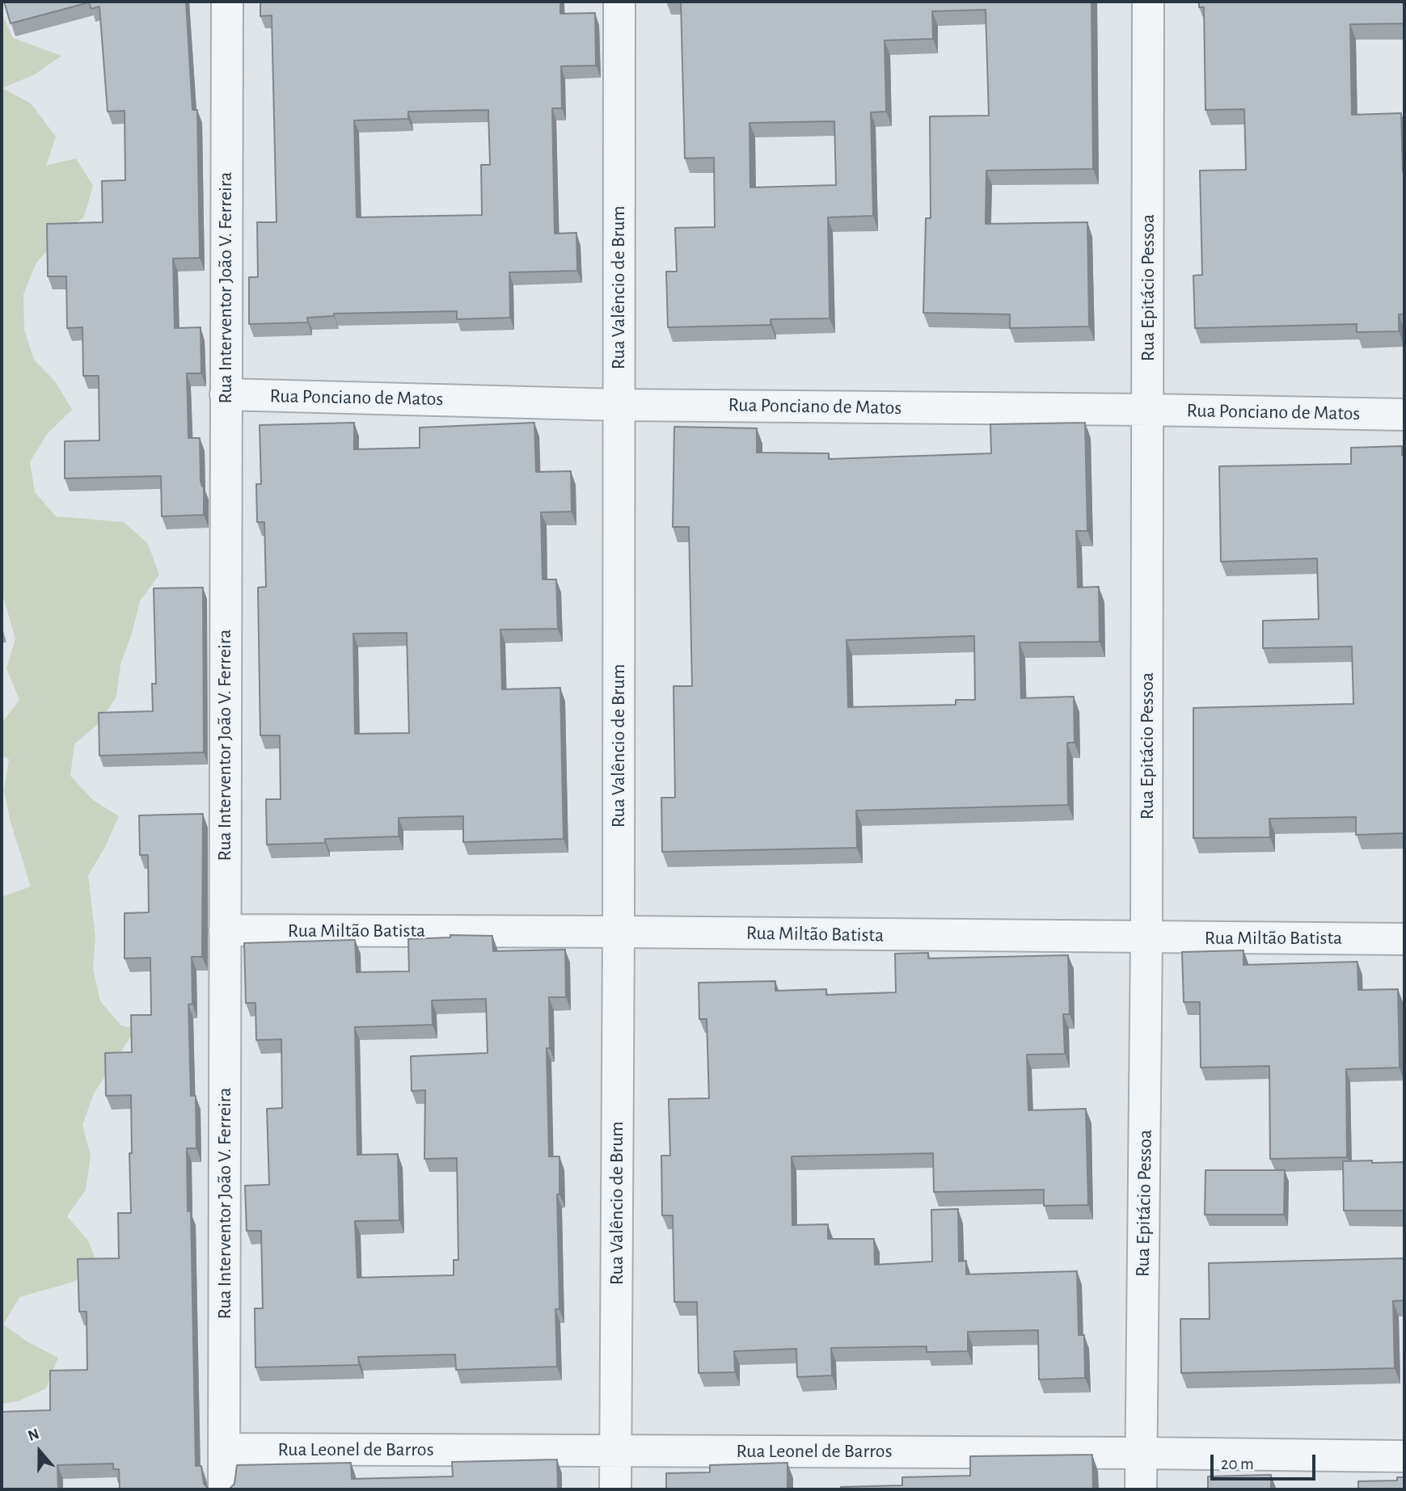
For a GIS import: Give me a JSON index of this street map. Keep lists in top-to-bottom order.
{
  "streets": {
    "street": [
      "Rua Interventor João V. Ferreira",
      "Rua Valêncio de Brum",
      "Rua Epitácio Pessoa",
      "Rua Ponciano de Matos",
      "Rua Miltão Batista",
      "Rua Leonel de Barros"
    ]
  },
  "crossings": [
    ["Rua Interventor João V. Ferreira", "Rua Ponciano de Matos"],
    ["Rua Interventor João V. Ferreira", "Rua Miltão Batista"],
    ["Rua Interventor João V. Ferreira", "Rua Leonel de Barros"],
    ["Rua Valêncio de Brum", "Rua Ponciano de Matos"],
    ["Rua Valêncio de Brum", "Rua Miltão Batista"],
    ["Rua Valêncio de Brum", "Rua Leonel de Barros"],
    ["Rua Epitácio Pessoa", "Rua Ponciano de Matos"],
    ["Rua Epitácio Pessoa", "Rua Miltão Batista"],
    ["Rua Epitácio Pessoa", "Rua Leonel de Barros"]
  ],
  "scale_bar": "20 m",
  "north": "top"
}
